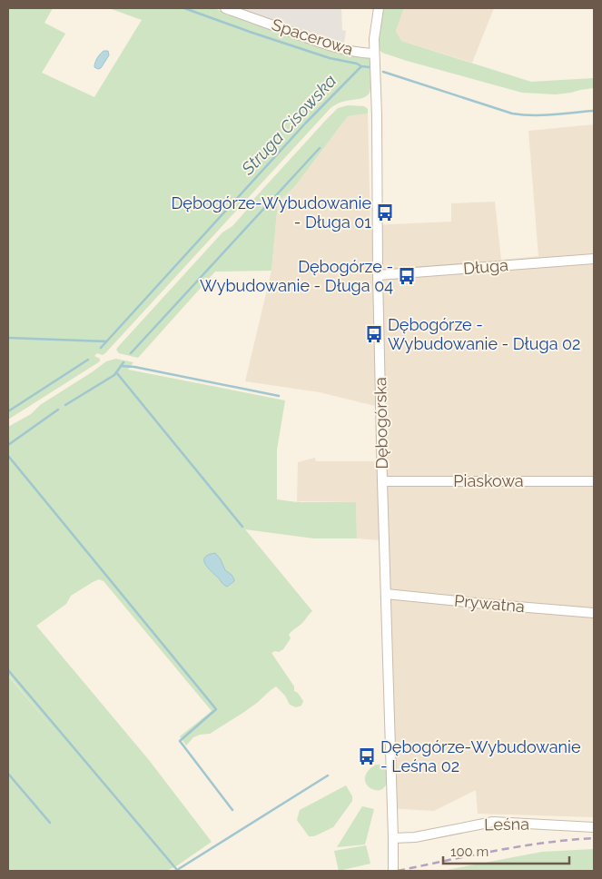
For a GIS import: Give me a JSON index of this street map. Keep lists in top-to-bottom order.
{
  "streets": {
    "street": [
      "Spacerowa",
      "Długa",
      "Dębogórska",
      "Piaskowa",
      "Prywatna",
      "Leśna"
    ]
  },
  "crossings": [
    ["Spacerowa", "Dębogórska"],
    ["Długa", "Dębogórska"],
    ["Dębogórska", "Piaskowa"],
    ["Dębogórska", "Prywatna"],
    ["Dębogórska", "Leśna"]
  ],
  "water": ["Struga Cisowska"],
  "places": {
    "bus stop": [
      "Dębogórze-Wybudowanie - Długa 01",
      "Dębogórze - Wybudowanie - Długa 04",
      "Dębogórze - Wybudowanie - Długa 02",
      "Dębogórze-Wybudowanie - Leśna 02"
    ]
  },
  "scale_bar": "100 m"
}
